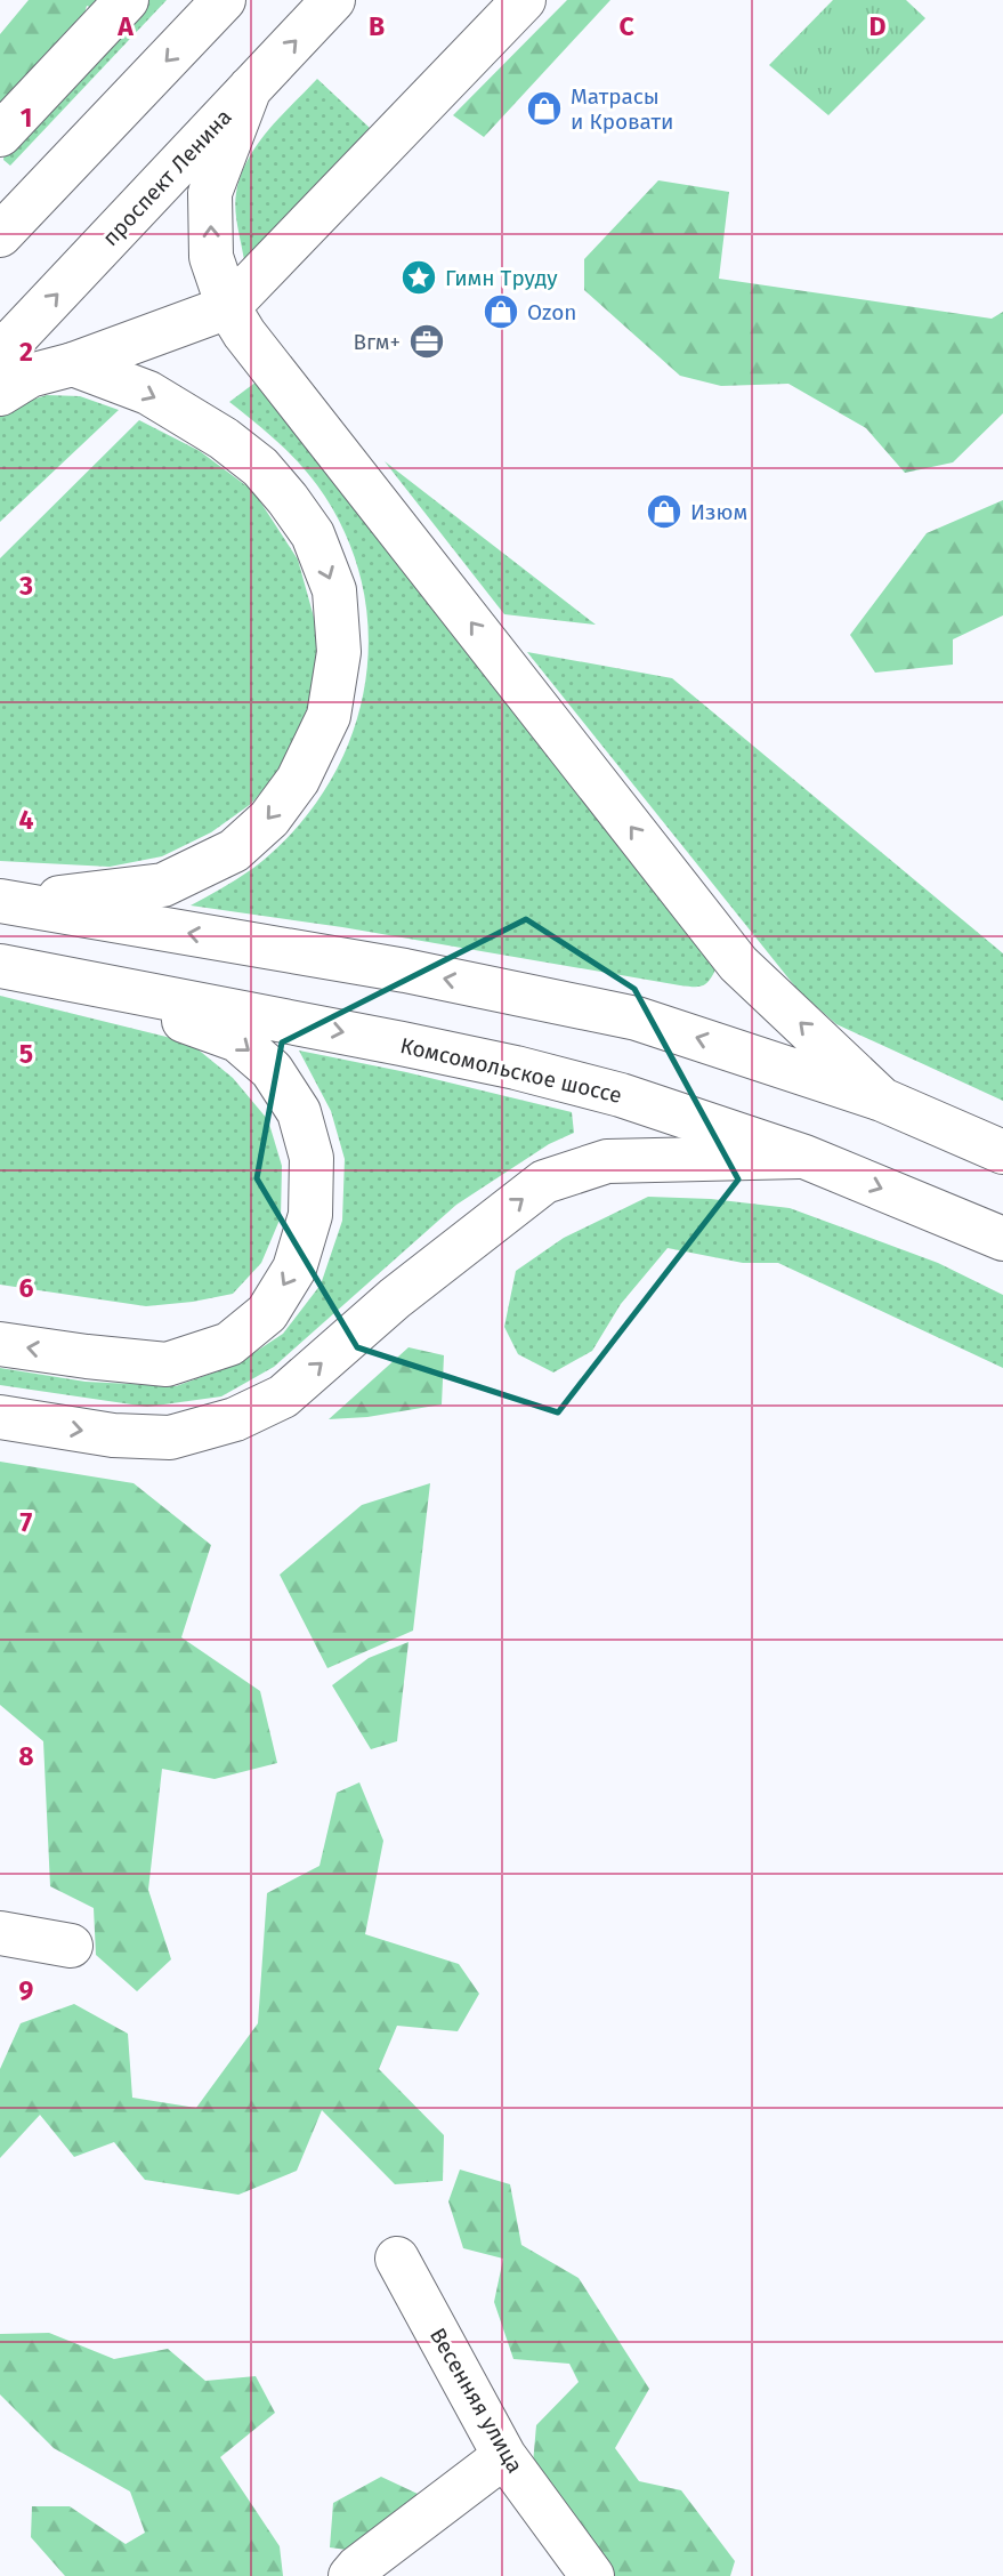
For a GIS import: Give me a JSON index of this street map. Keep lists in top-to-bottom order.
{
  "streets": {
    "main road": ["проспект Ленина", "Комсомольское шоссе", "Весенняя улица"]
  },
  "places": {
    "shop": ["Матрасы и Кровати", "Ozon", "Изюм"],
    "place": ["Гимн Труду"],
    "office": ["Вгм+"]
  },
  "grid": {
    "columns": [
      "A",
      "B",
      "C",
      "D"
    ],
    "rows": [
      "1",
      "2",
      "3",
      "4",
      "5",
      "6",
      "7",
      "8",
      "9"
    ]
  }
}
